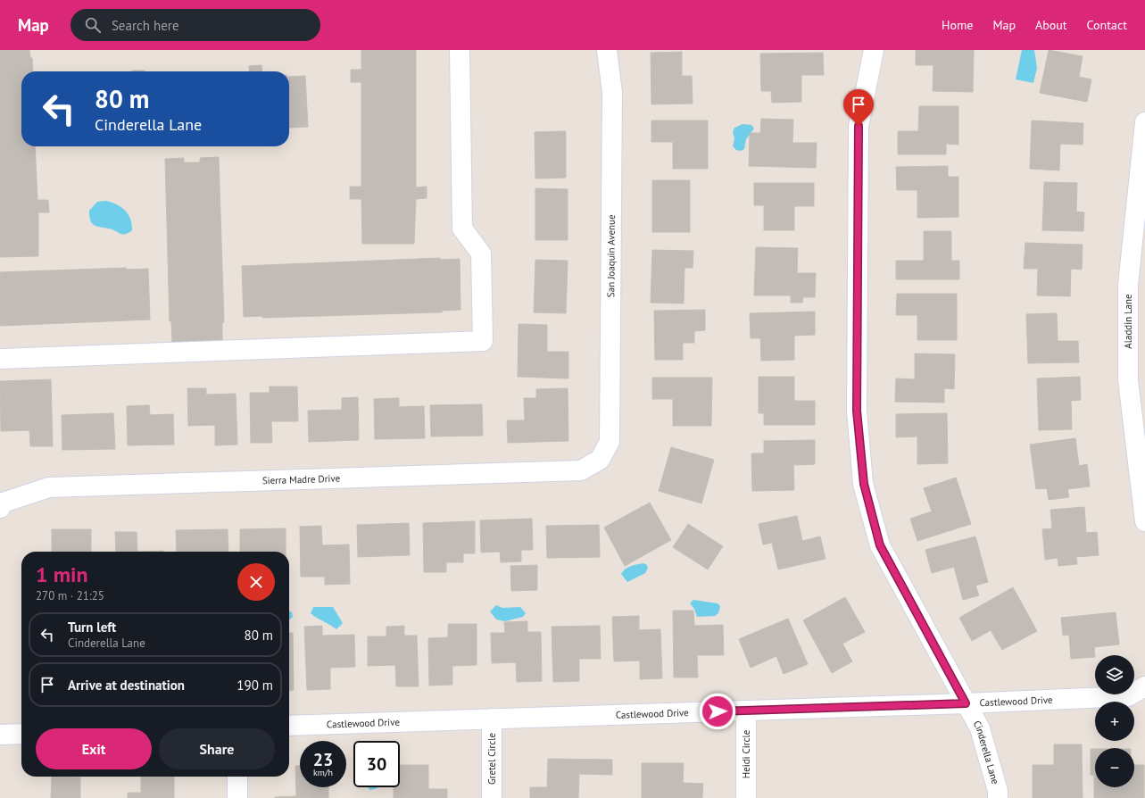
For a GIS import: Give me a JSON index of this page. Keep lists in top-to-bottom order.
{
  "streets": {
    "street": [
      "San Joaquin Avenue",
      "Aladdin Lane",
      "Sierra Madre Drive",
      "Castlewood Drive",
      "Cinderella Lane",
      "Heidi Circle",
      "Gretel Circle"
    ]
  },
  "crossings": [
    ["San Joaquin Avenue", "Sierra Madre Drive"],
    ["Castlewood Drive", "Cinderella Lane"],
    ["Castlewood Drive", "Heidi Circle"],
    ["Castlewood Drive", "Gretel Circle"]
  ],
  "page": {
    "header": "Map",
    "search": "Search here",
    "nav": [
      "Home",
      "Map",
      "About",
      "Contact"
    ],
    "turn": ["80 m", "Cinderella Lane"],
    "heading": ["1 min", "270 m · 21:25"],
    "list": [
      {
        "name": "Turn left",
        "note": "Cinderella Lane",
        "value": "80 m"
      },
      {
        "name": "Arrive at destination",
        "value": "190 m"
      }
    ],
    "map_buttons": ["+", "−"],
    "buttons": ["Exit", "Share"],
    "speed": "23 km/h",
    "limit": "30"
  }
}
